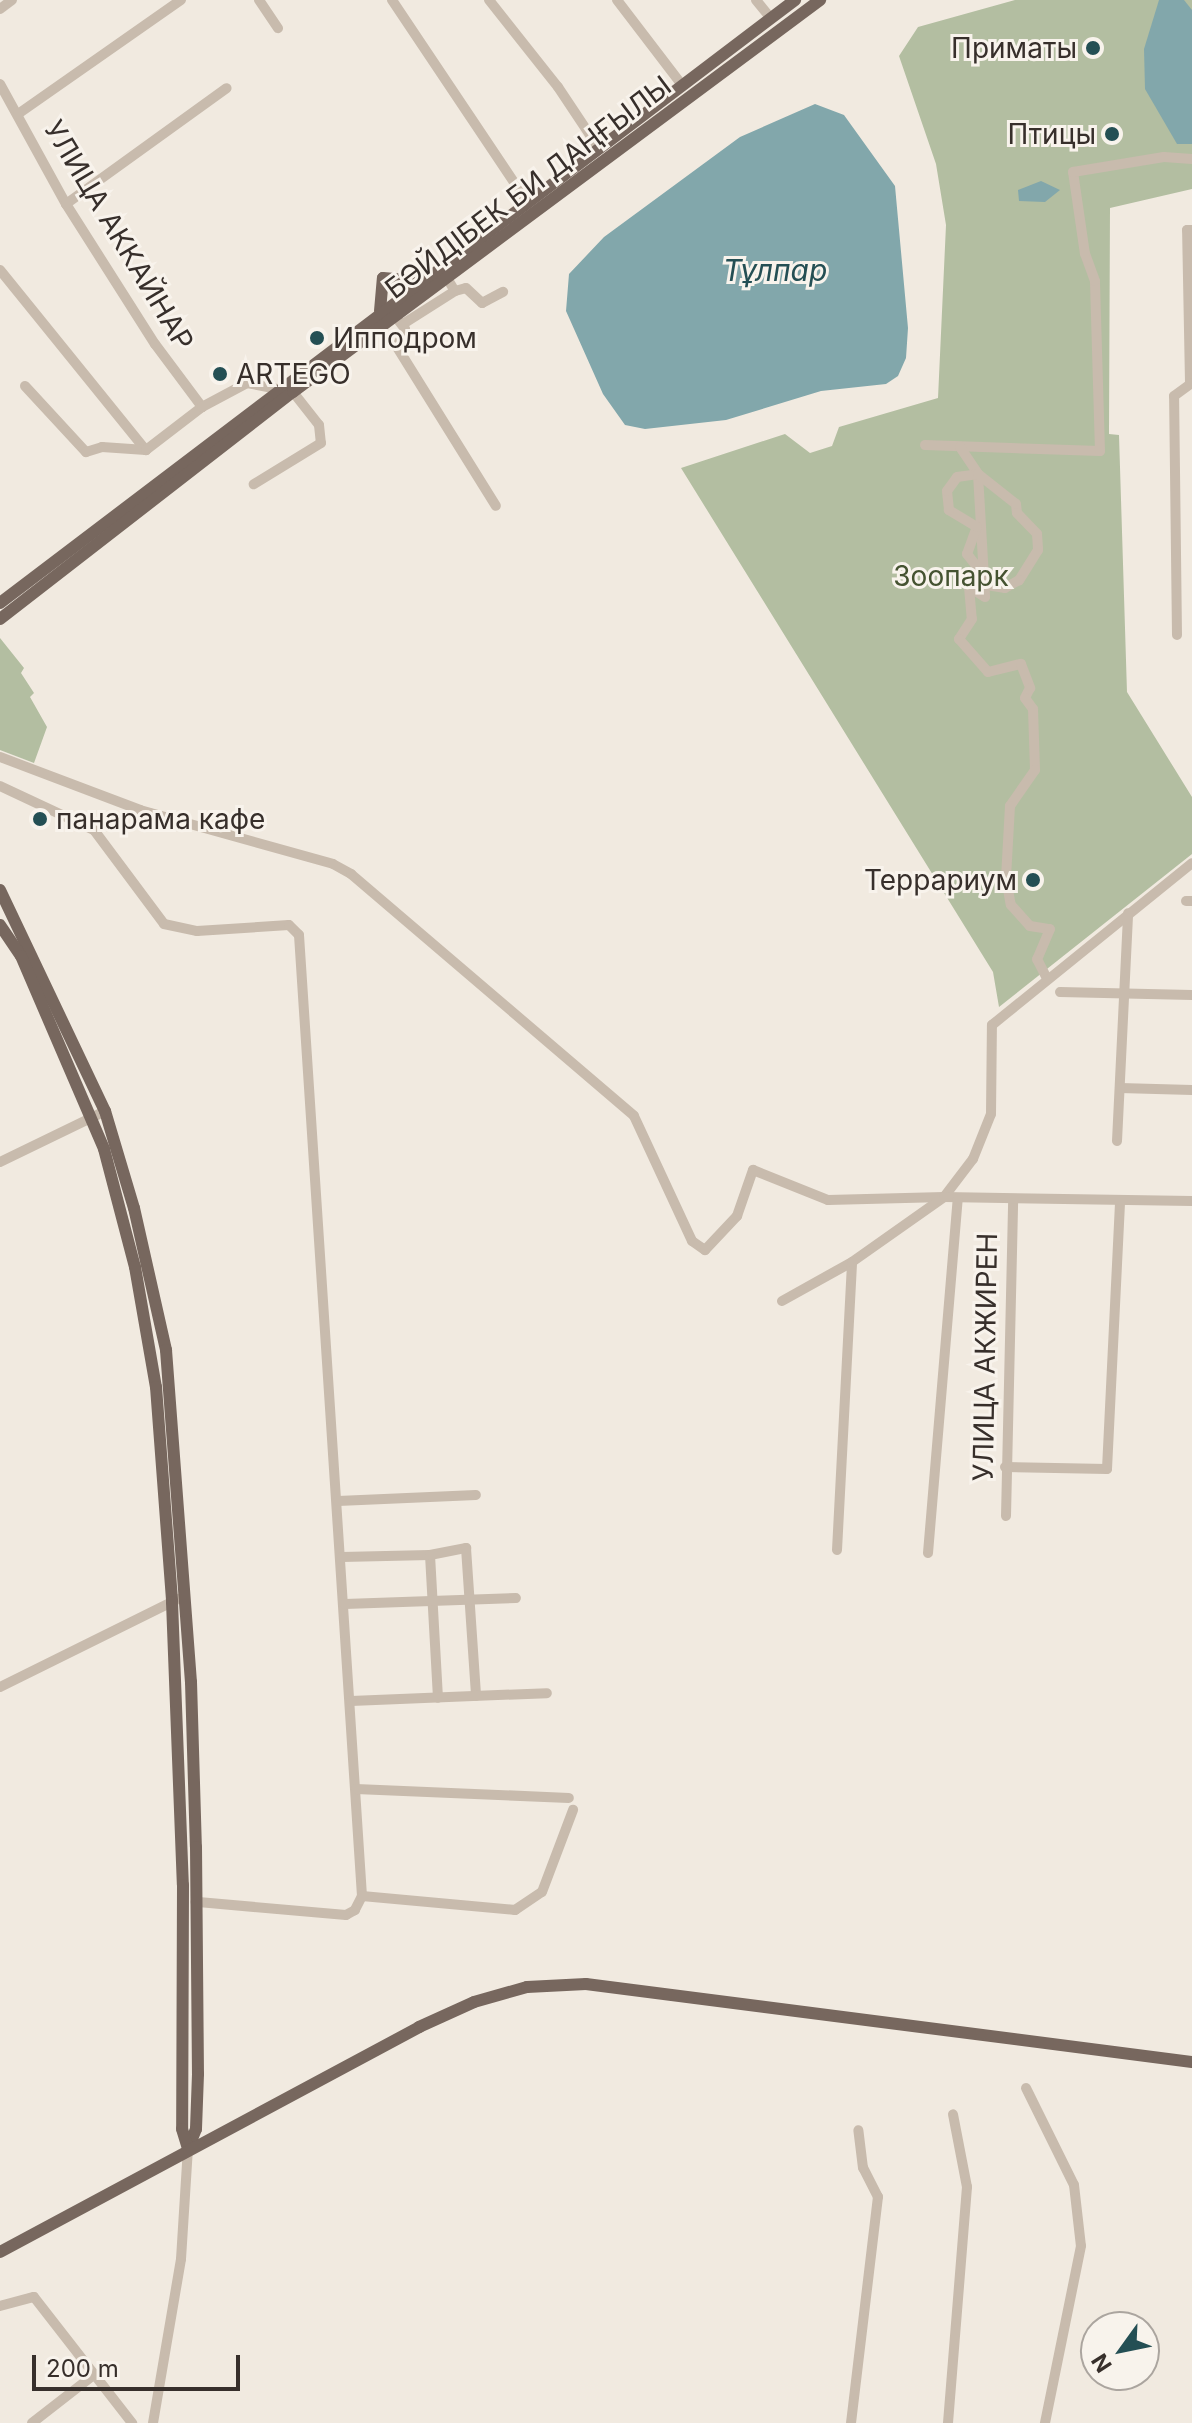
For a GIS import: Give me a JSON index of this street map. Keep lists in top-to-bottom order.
{
  "streets": {
    "main road": ["БӘЙДІБЕК БИ ДАҢҒЫЛЫ"],
    "street": ["УЛИЦА АККАЙНАР", "УЛИЦА АКЖИРЕН"]
  },
  "water": ["Тұлпар"],
  "parks": ["Зоопарк"],
  "places": [
    "Приматы",
    "Птицы",
    "Ипподром",
    "ARTEGO",
    "панарама кафе",
    "Террариум"
  ],
  "scale_bar": "200 m",
  "north": "bottom left"
}
